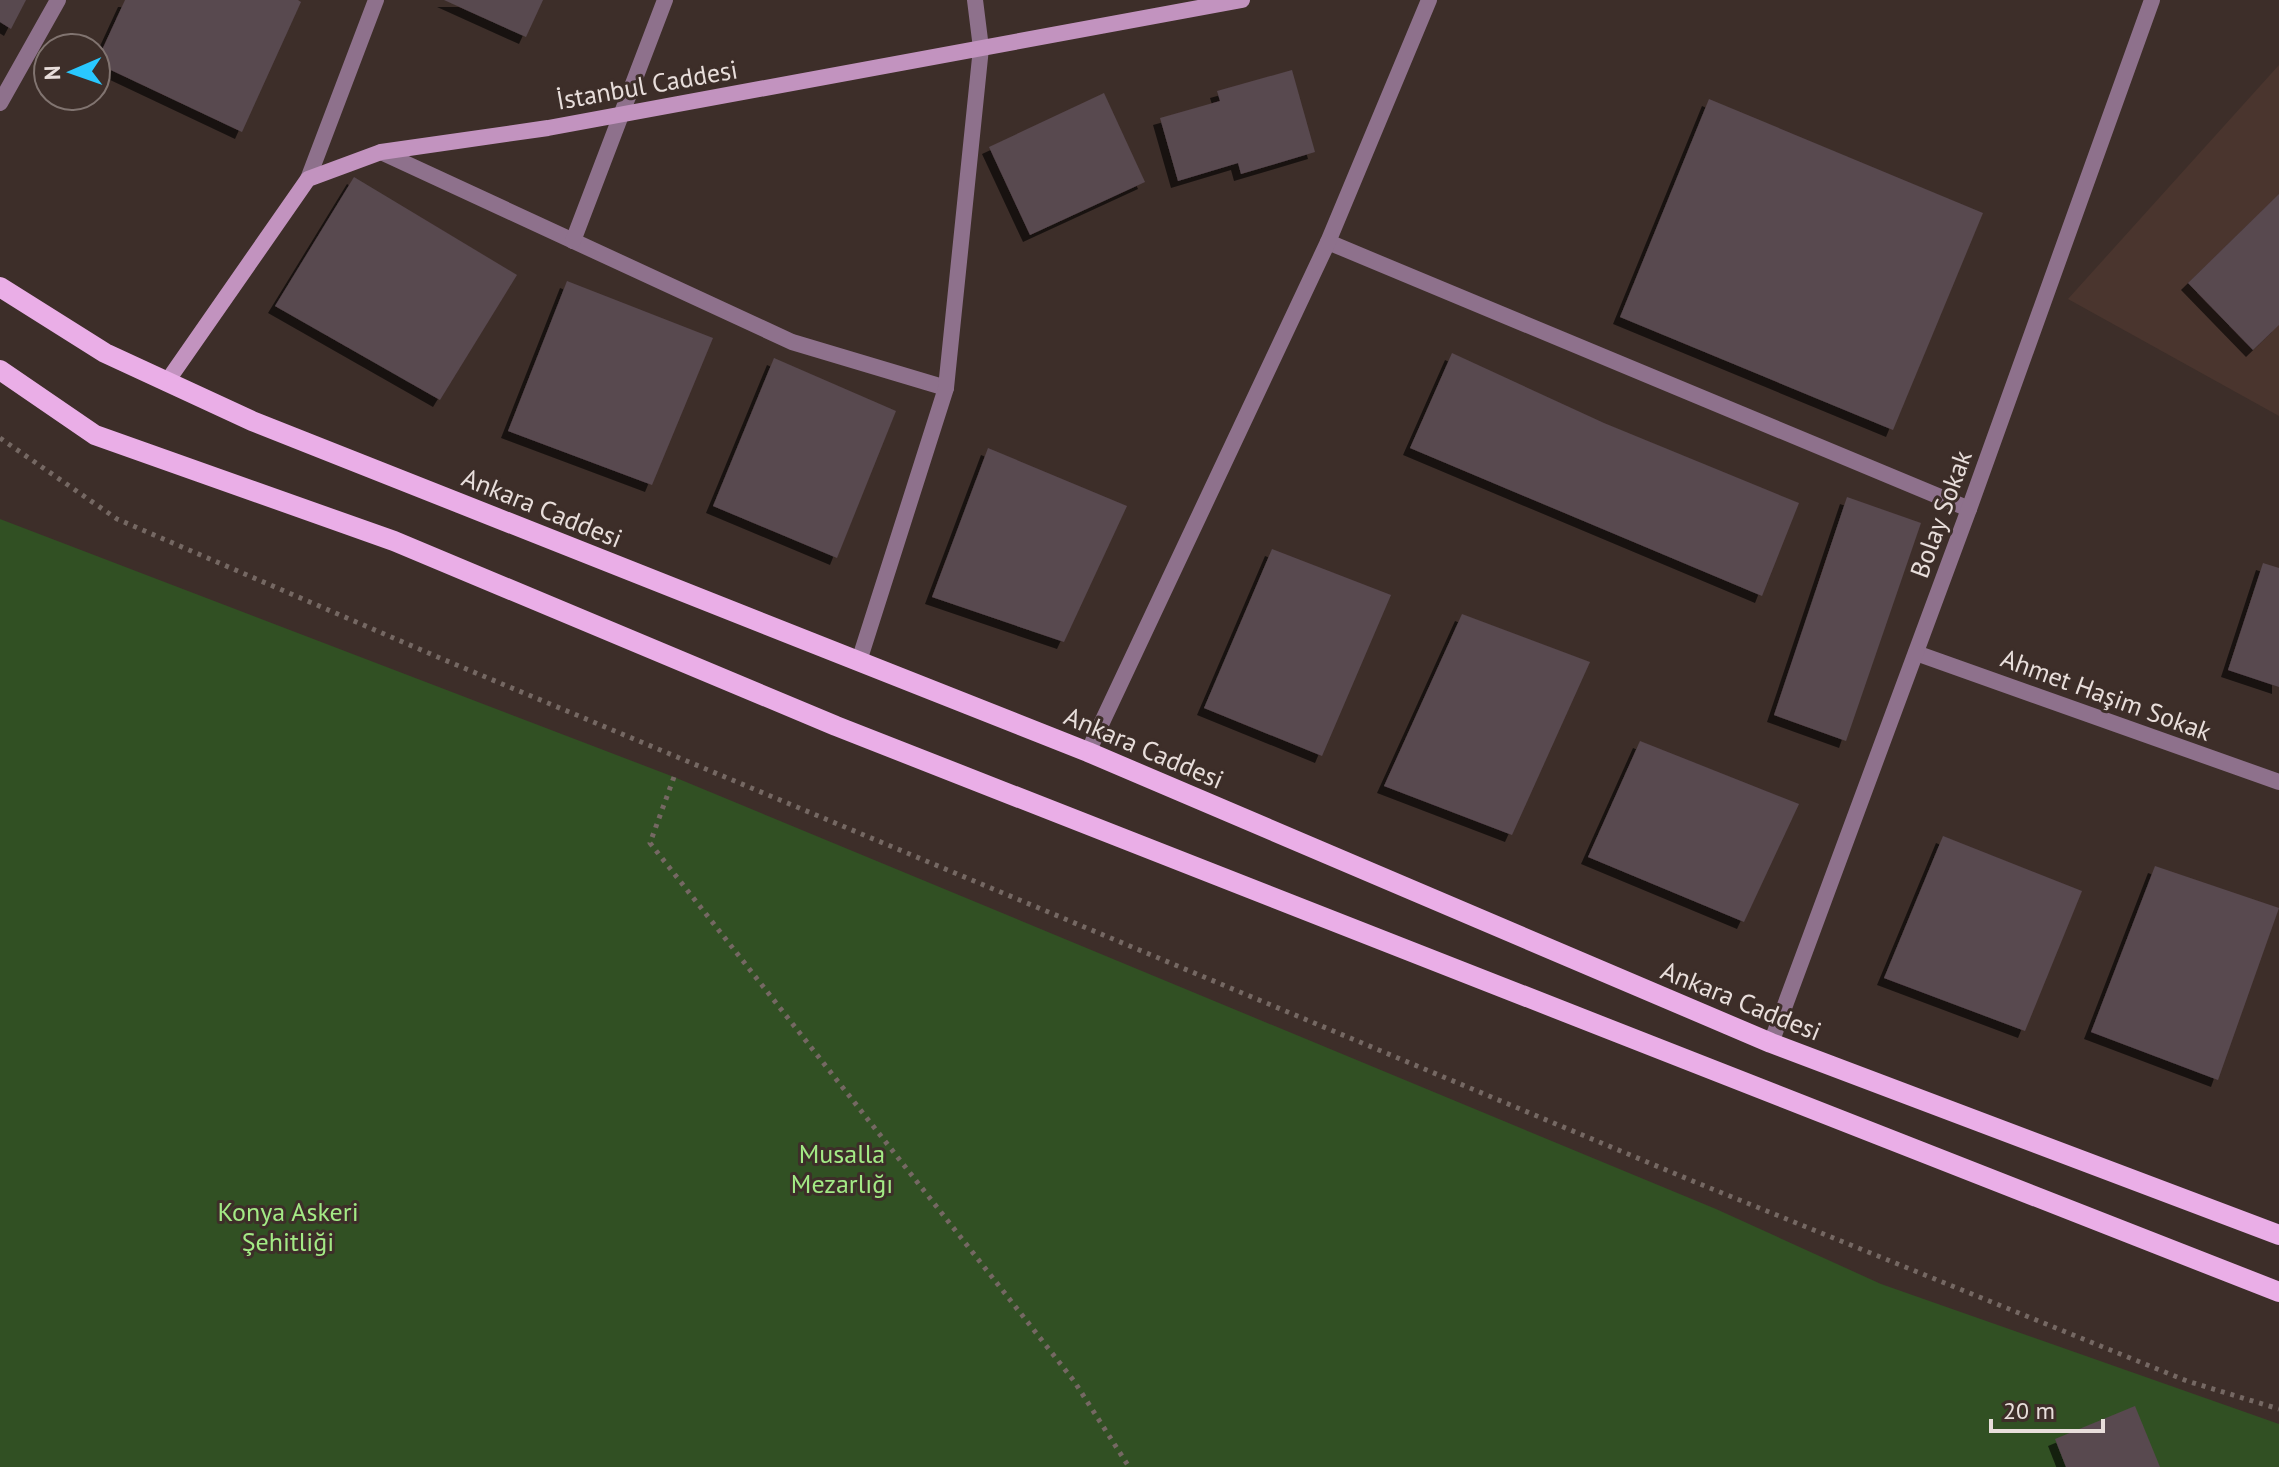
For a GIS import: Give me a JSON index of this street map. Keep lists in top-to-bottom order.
{
  "streets": {
    "main road": ["Ankara Caddesi"],
    "street": ["İstanbul Caddesi", "Bolay Sokak", "Ahmet Haşim Sokak"]
  },
  "crossings": [
    ["Ankara Caddesi", "Bolay Sokak"],
    ["Bolay Sokak", "Ahmet Haşim Sokak"]
  ],
  "parks": ["Musalla Mezarlığı", "Konya Askeri Şehitliği"],
  "scale_bar": "20 m",
  "north": "left"
}
